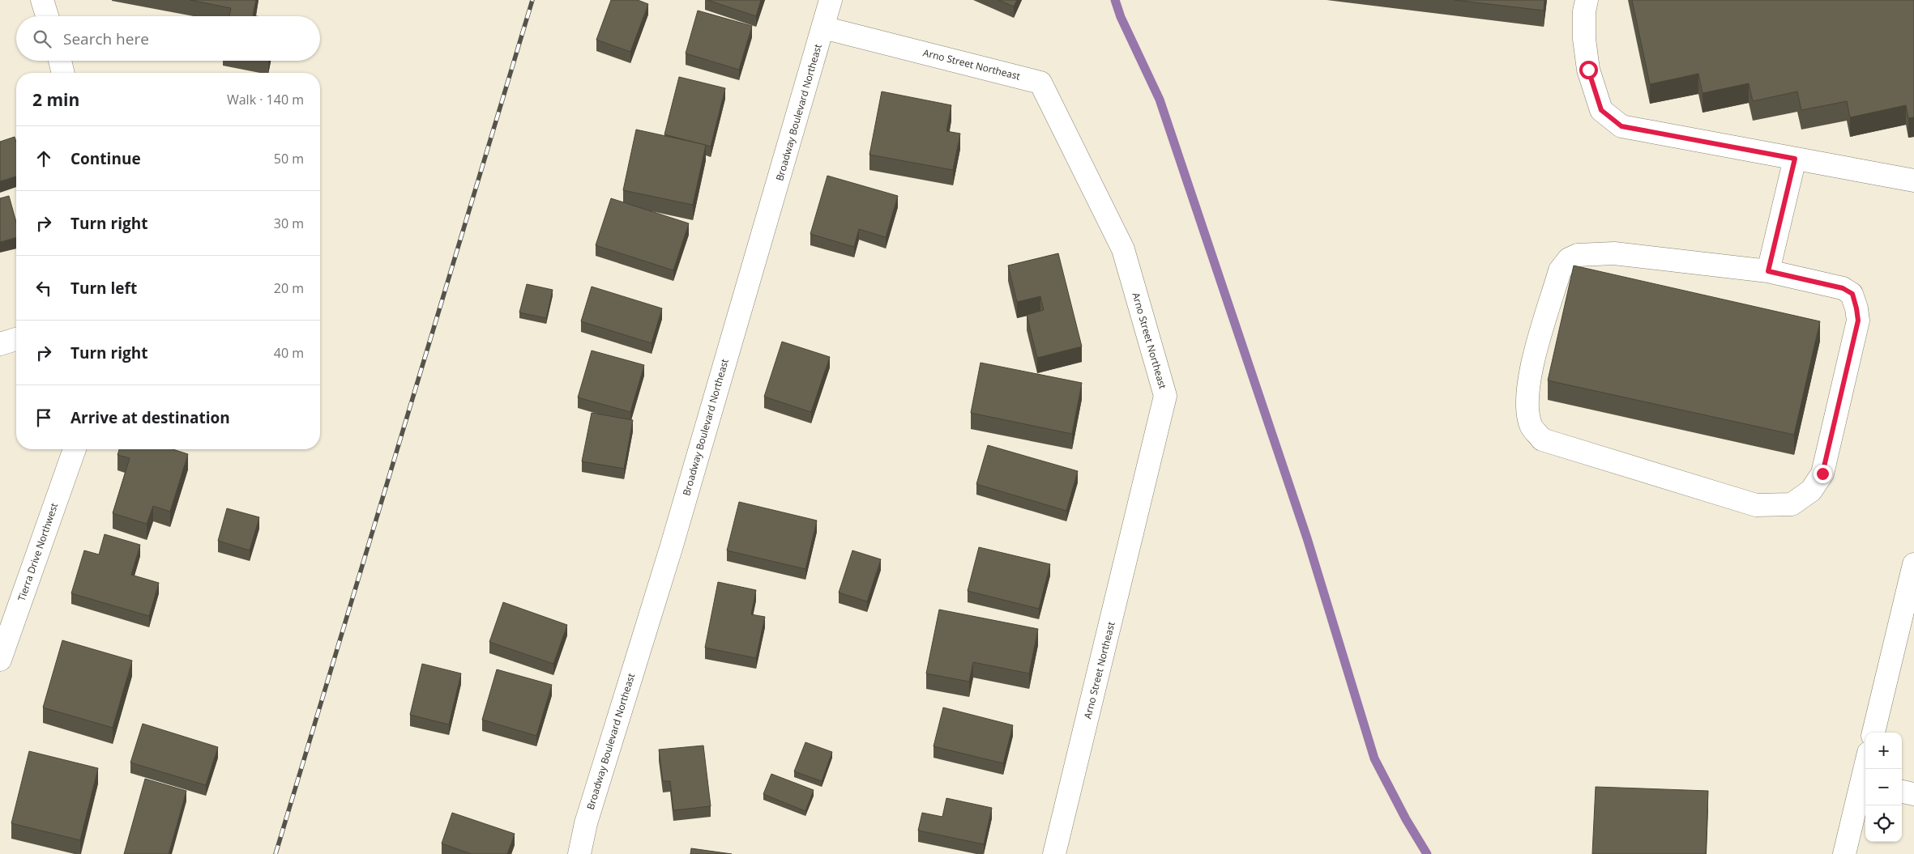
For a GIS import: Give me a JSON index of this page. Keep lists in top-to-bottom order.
{
  "streets": {
    "street": ["Arno Street Northeast", "Broadway Boulevard Northeast", "Tierra Drive Northwest"]
  },
  "crossings": [
    ["Arno Street Northeast", "Broadway Boulevard Northeast"]
  ],
  "page": {
    "search": "Search here",
    "heading": ["2 min", "Walk · 140 m"],
    "list": [
      ["Continue", "50 m"],
      ["Turn right", "30 m"],
      ["Turn left", "20 m"],
      ["Turn right", "40 m"],
      "Arrive at destination"
    ],
    "map_buttons": ["+", "−"]
  }
}
